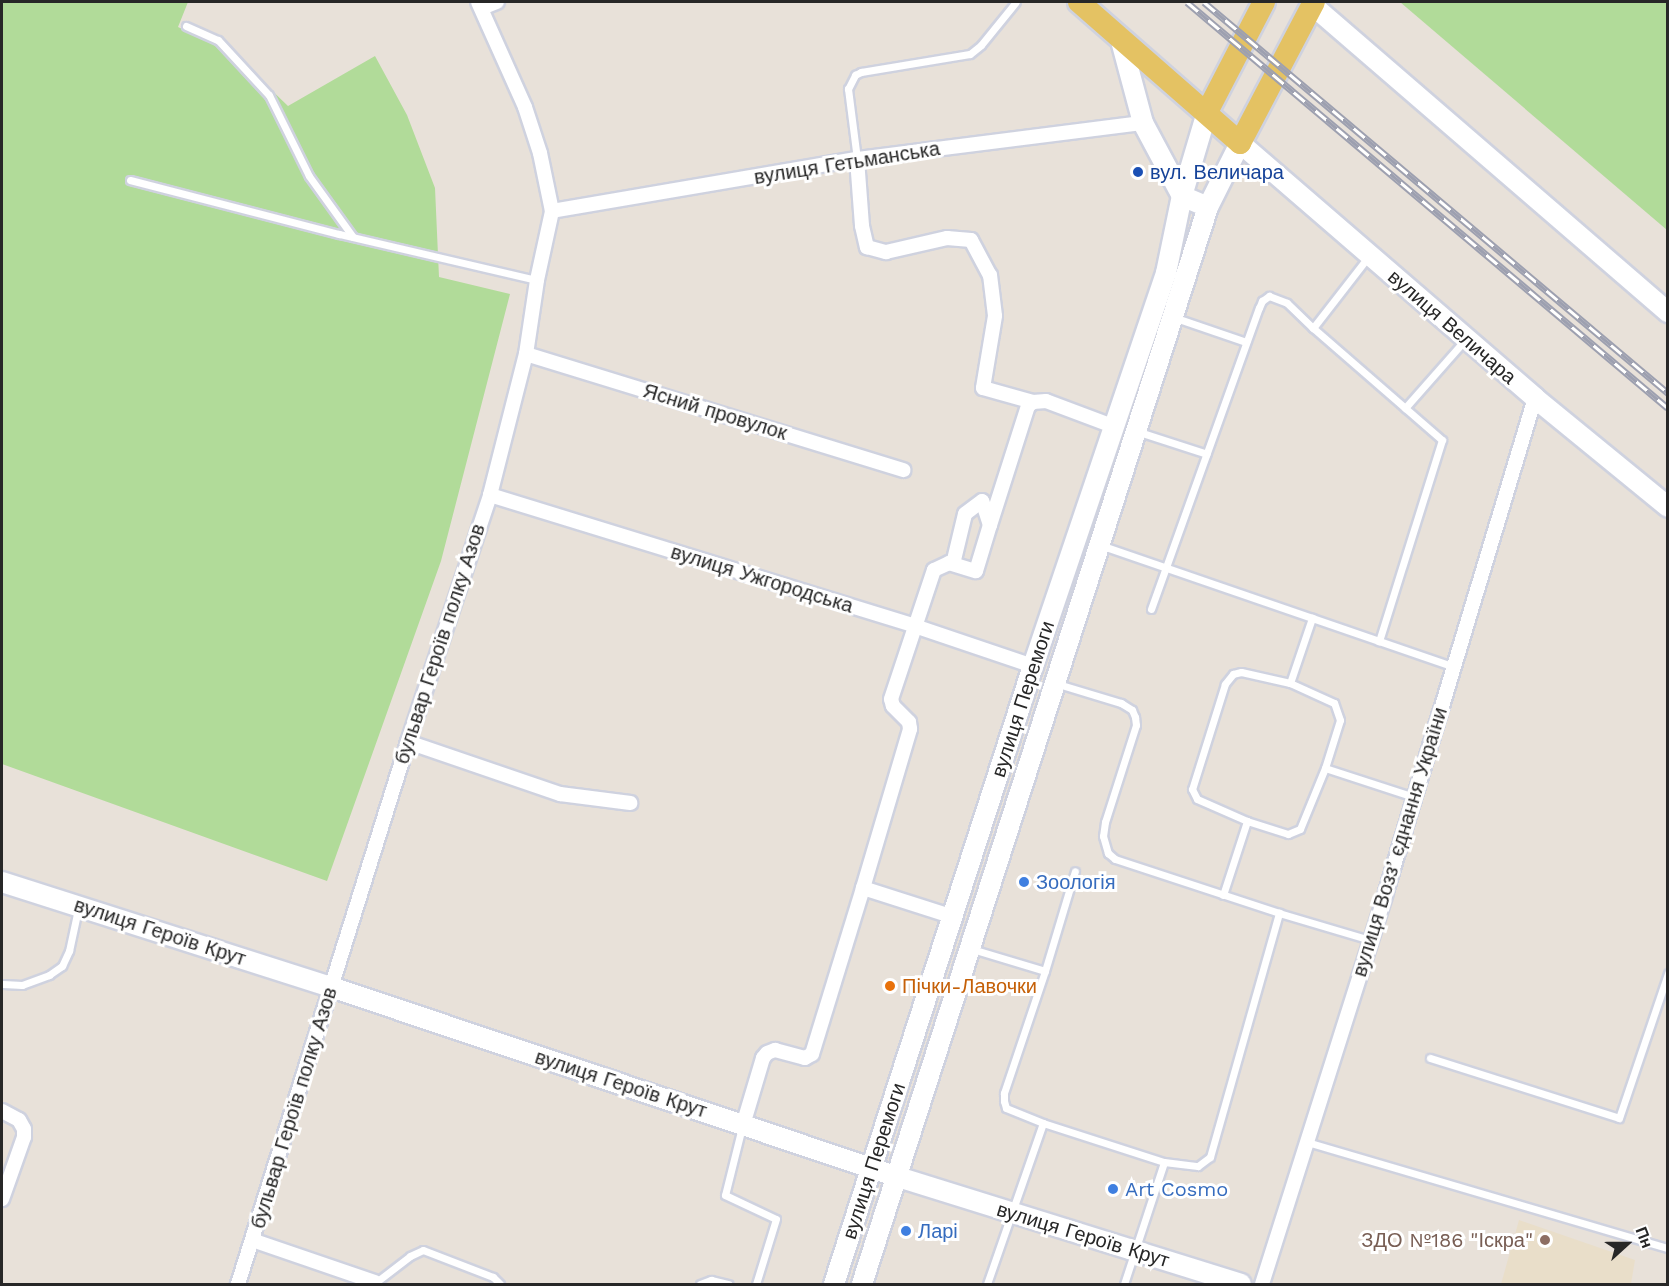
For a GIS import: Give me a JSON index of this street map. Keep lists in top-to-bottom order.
{
  "streets": {
    "main road": ["вулиця Величара", "вулиця Перемоги", "вулиця Героїв Крут"],
    "street": [
      "вулиця Гетьманська",
      "Ясний провулок",
      "вулиця Ужгородська",
      "бульвар Героїв полку Азов",
      "вулиця Воззʼєднання України"
    ]
  },
  "crossings": [
    ["вулиця Гетьманська", "бульвар Героїв полку Азов"],
    ["вулиця Величара", "вулиця Перемоги"],
    ["вулиця Величара", "вулиця Воззʼєднання України"],
    ["Ясний провулок", "бульвар Героїв полку Азов"],
    ["вулиця Ужгородська", "бульвар Героїв полку Азов"],
    ["вулиця Ужгородська", "вулиця Перемоги"],
    ["бульвар Героїв полку Азов", "вулиця Героїв Крут"],
    ["вулиця Перемоги", "вулиця Героїв Крут"]
  ],
  "places": [
    "вул. Величара",
    "Зоологія",
    "Пічки-Лавочки",
    "Art Cosmo",
    "Ларі",
    "ЗДО №186 \"Іскра\""
  ],
  "north": "right"
}
